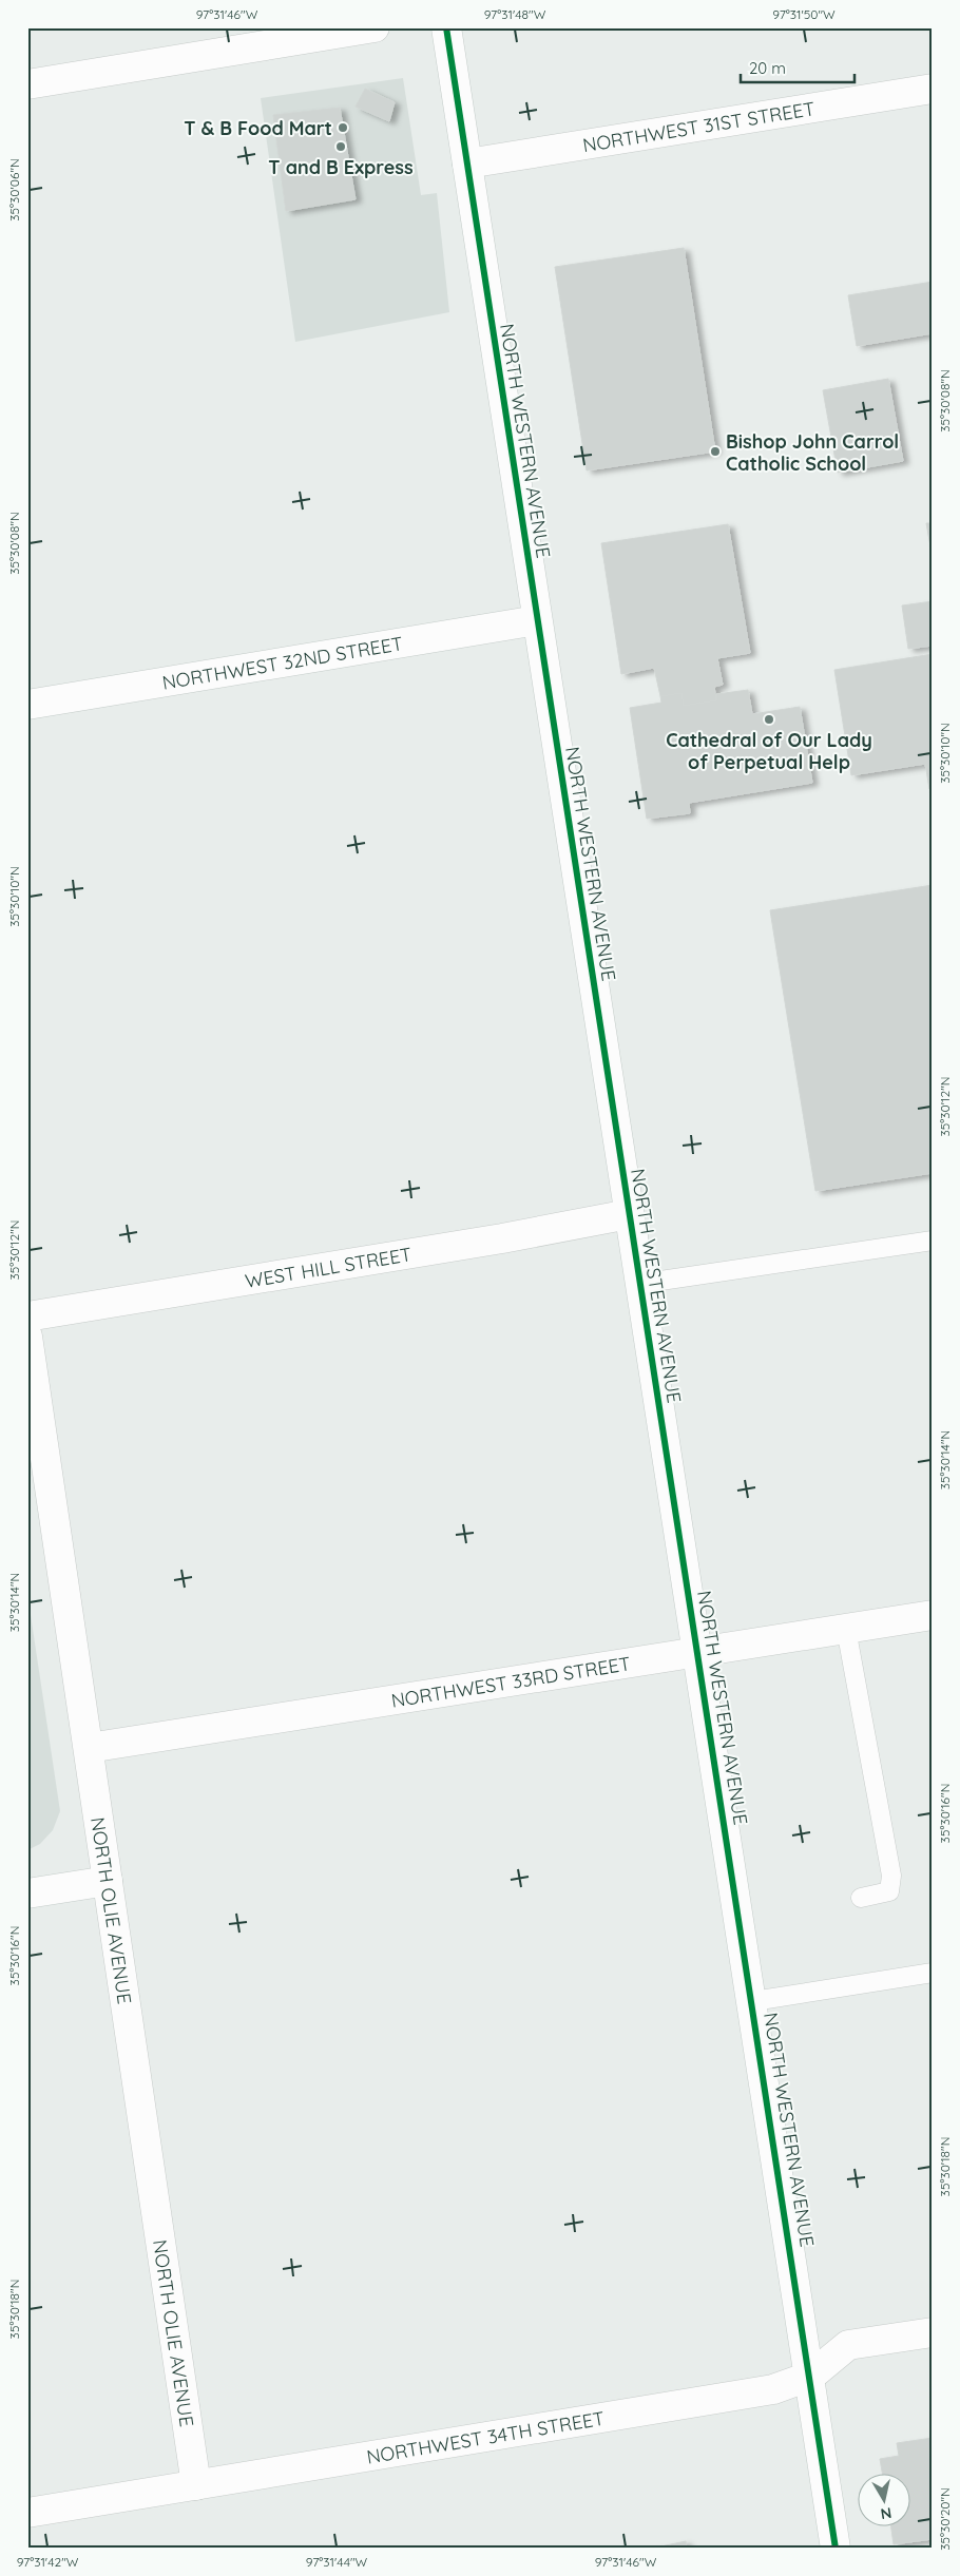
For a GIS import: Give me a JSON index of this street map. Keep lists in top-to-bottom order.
{
  "streets": {
    "street": [
      "NORTHWEST 31ST STREET",
      "NORTH WESTERN AVENUE",
      "NORTHWEST 32ND STREET",
      "WEST HILL STREET",
      "NORTHWEST 33RD STREET",
      "NORTH OLIE AVENUE",
      "NORTHWEST 34TH STREET"
    ]
  },
  "crossings": [
    ["NORTHWEST 31ST STREET", "NORTH WESTERN AVENUE"],
    ["NORTH WESTERN AVENUE", "NORTHWEST 32ND STREET"],
    ["NORTH WESTERN AVENUE", "WEST HILL STREET"],
    ["NORTH WESTERN AVENUE", "NORTHWEST 33RD STREET"],
    ["NORTH WESTERN AVENUE", "NORTHWEST 34TH STREET"],
    ["NORTHWEST 33RD STREET", "NORTH OLIE AVENUE"],
    ["NORTH OLIE AVENUE", "NORTHWEST 34TH STREET"]
  ],
  "places": [
    "T & B Food Mart",
    "T and B Express",
    "Bishop John Carrol Catholic School",
    "Cathedral of Our Lady of Perpetual Help"
  ],
  "scale_bar": "20 m",
  "north": "bottom",
  "coordinates": [
    "97°31'46\"W",
    "97°31'48\"W",
    "97°31'50\"W",
    "35°30'06\"N",
    "35°30'08\"N",
    "35°30'10\"N",
    "35°30'12\"N",
    "35°30'14\"N",
    "35°30'16\"N",
    "35°30'18\"N",
    "35°30'20\"N",
    "97°31'42\"W",
    "97°31'44\"W"
  ]
}
